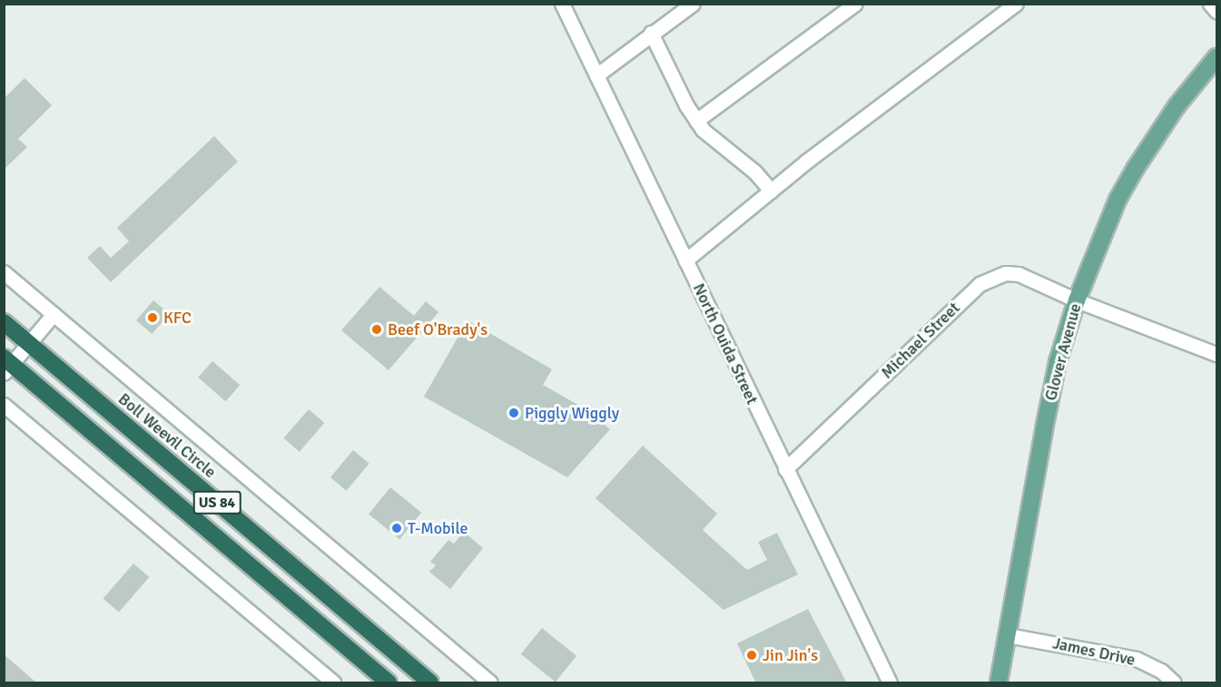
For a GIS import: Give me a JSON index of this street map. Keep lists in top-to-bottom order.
{
  "streets": {
    "highway": ["Boll Weevil Circle", "US 84"],
    "main road": ["Glover Avenue"],
    "street": ["Michael Street", "North Ouida Street", "James Drive"]
  },
  "crossings": [
    ["Michael Street", "North Ouida Street"],
    ["Michael Street", "Glover Avenue"],
    ["Glover Avenue", "James Drive"]
  ],
  "places": [
    "KFC",
    "Beef O'Brady's",
    "Piggly Wiggly",
    "T-Mobile",
    "Jin Jin's"
  ]
}
